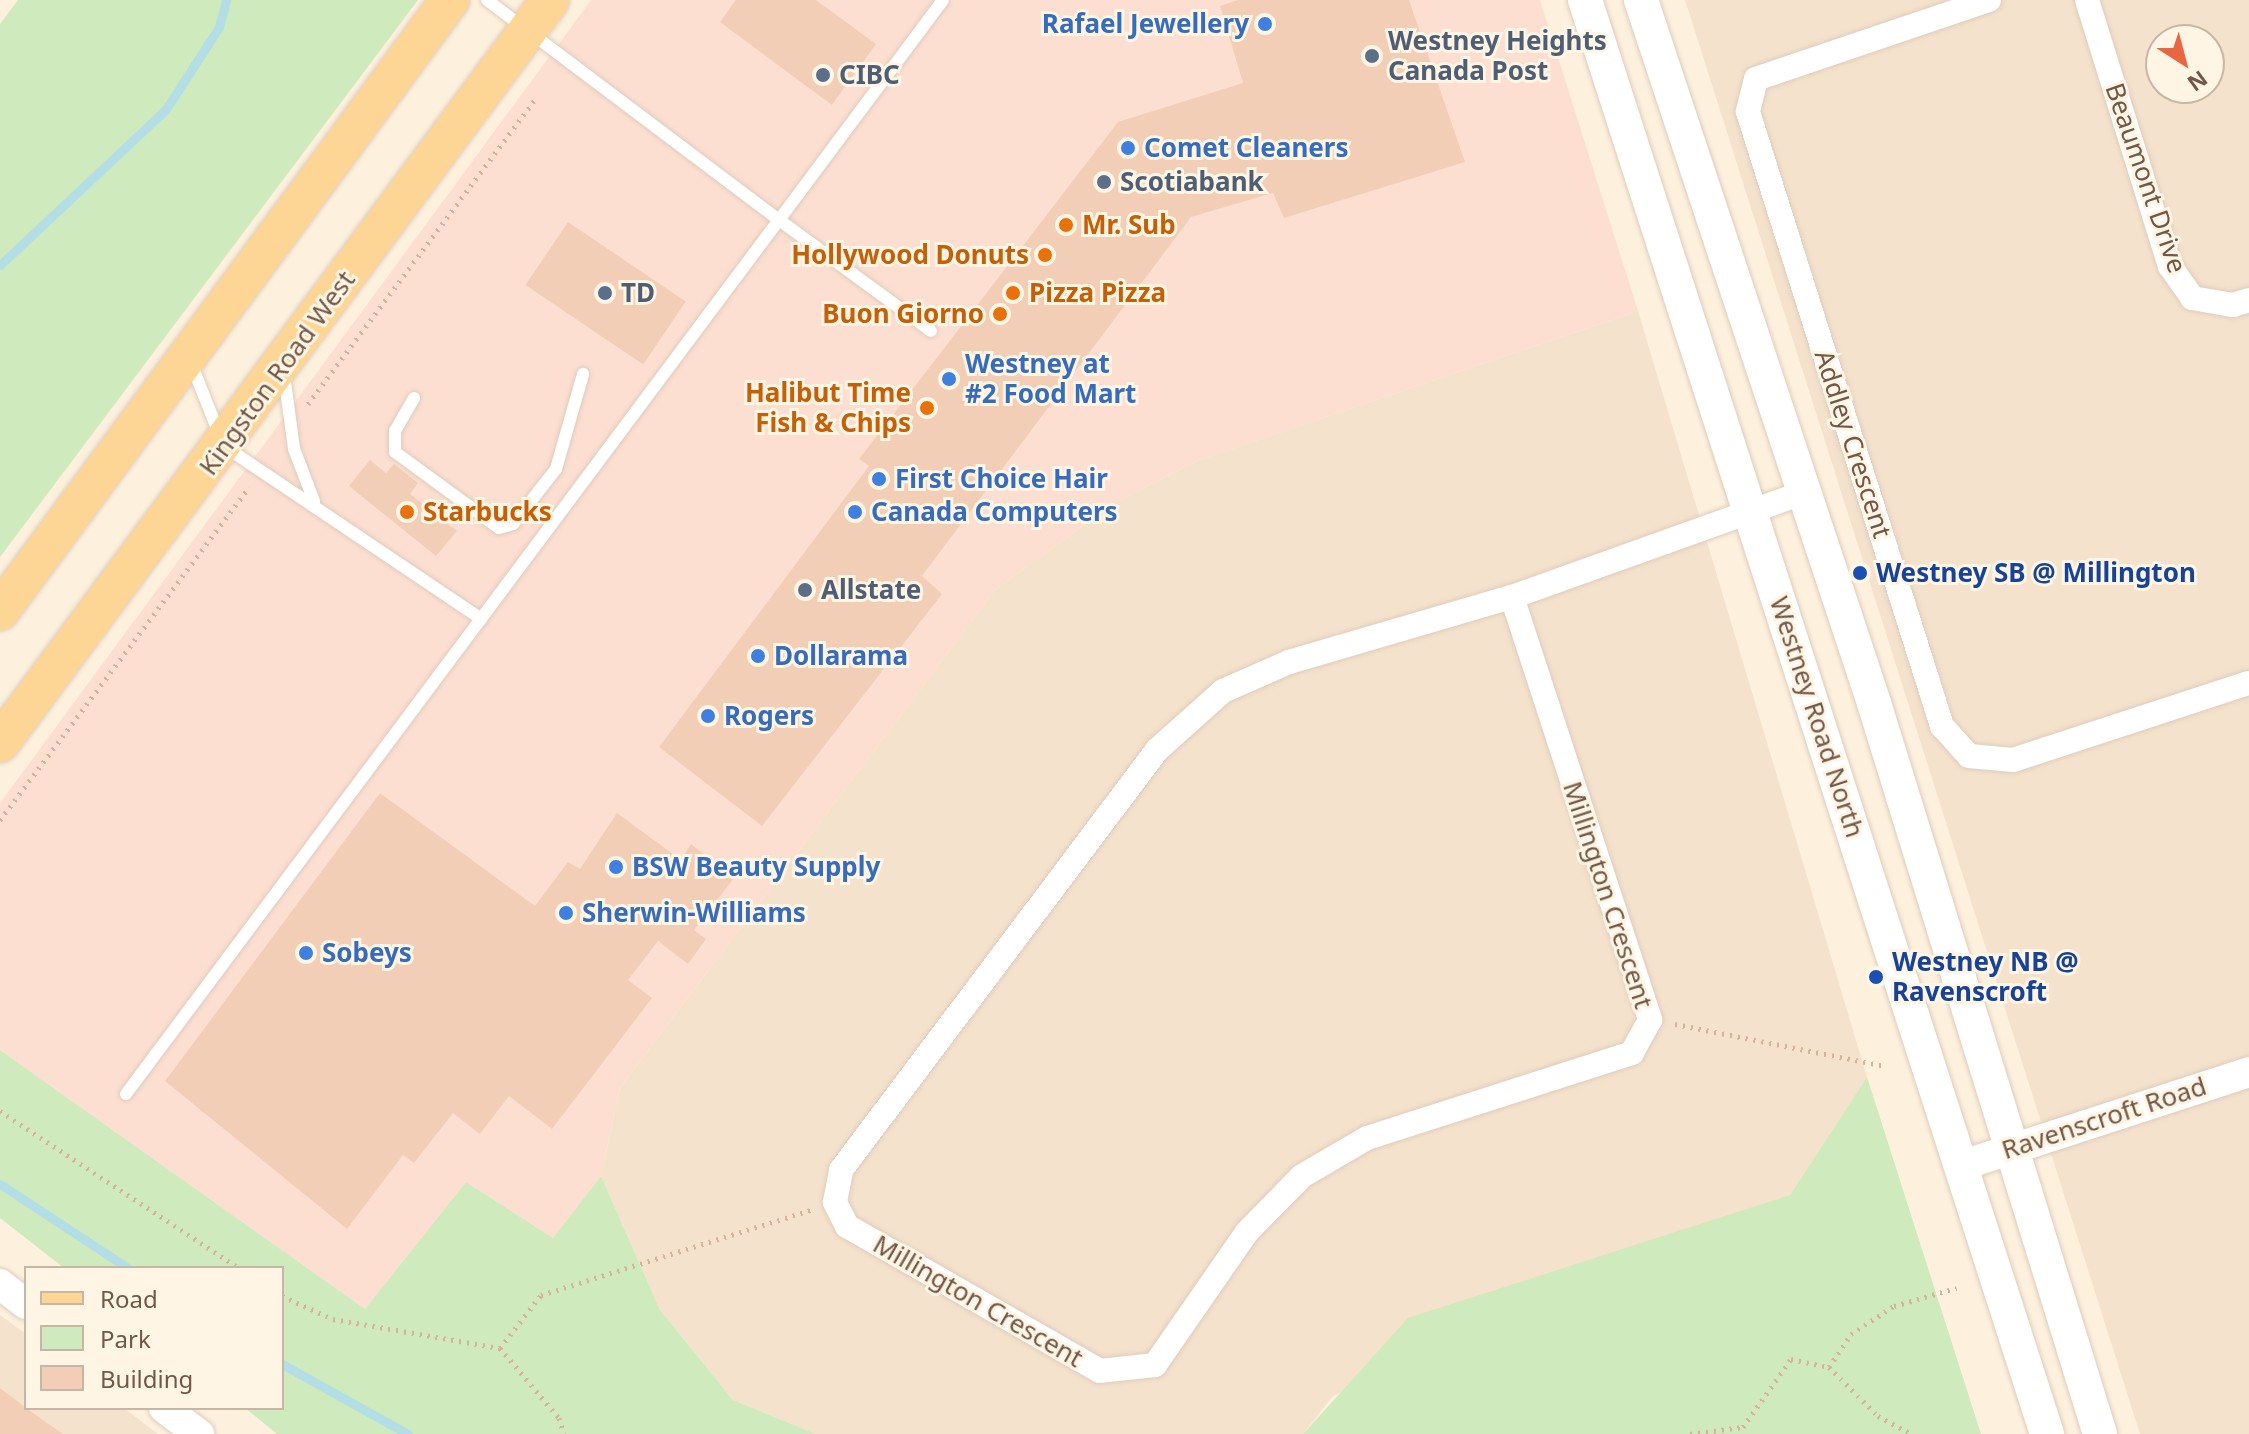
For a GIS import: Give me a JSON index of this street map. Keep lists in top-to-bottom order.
{
  "streets": {
    "main road": ["Kingston Road West", "Westney Road North"],
    "street": [
      "Beaumont Drive",
      "Addley Crescent",
      "Millington Crescent",
      "Ravenscroft Road"
    ]
  },
  "crossings": [
    ["Westney Road North", "Ravenscroft Road"]
  ],
  "places": [
    "Rafael Jewellery",
    "Westney Heights Canada Post",
    "CIBC",
    "Comet Cleaners",
    "Scotiabank",
    "Mr. Sub",
    "Hollywood Donuts",
    "TD",
    "Pizza Pizza",
    "Buon Giorno",
    "Westney at #2 Food Mart",
    "Halibut Time Fish & Chips",
    "First Choice Hair",
    "Starbucks",
    "Canada Computers",
    "Westney SB @ Millington",
    "Allstate",
    "Dollarama",
    "Rogers",
    "BSW Beauty Supply",
    "Sherwin-Williams",
    "Sobeys",
    "Westney NB @ Ravenscroft"
  ],
  "legend": ["Road", "Park", "Building"],
  "north": "bottom right"
}
